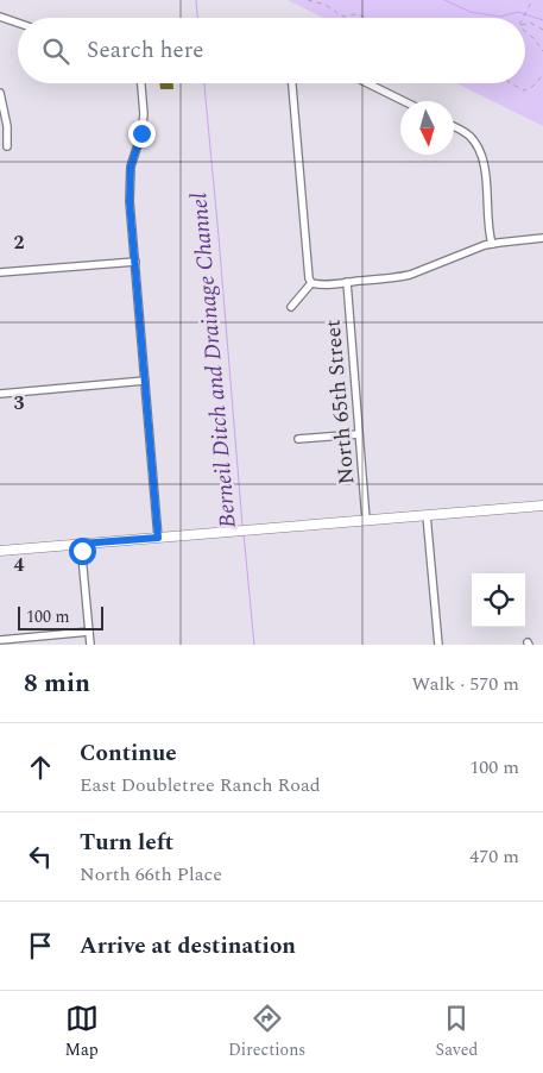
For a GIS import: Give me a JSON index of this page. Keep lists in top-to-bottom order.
{
  "streets": {
    "street": ["North 65th Street"]
  },
  "water": ["Berneil Ditch and Drainage Channel"],
  "scale_bar": "100 m",
  "north": "bottom",
  "page": {
    "search": "Search here",
    "scale": "100 m",
    "heading": ["8 min", "Walk · 570 m"],
    "list": [
      ["Continue", "East Doubletree Ranch Road", "100 m"],
      ["Turn left", "North 66th Place", "470 m"],
      "Arrive at destination"
    ],
    "nav": ["Map", "Directions", "Saved"]
  },
  "grid": {
    "rows": ["2", "3", "4"]
  }
}
